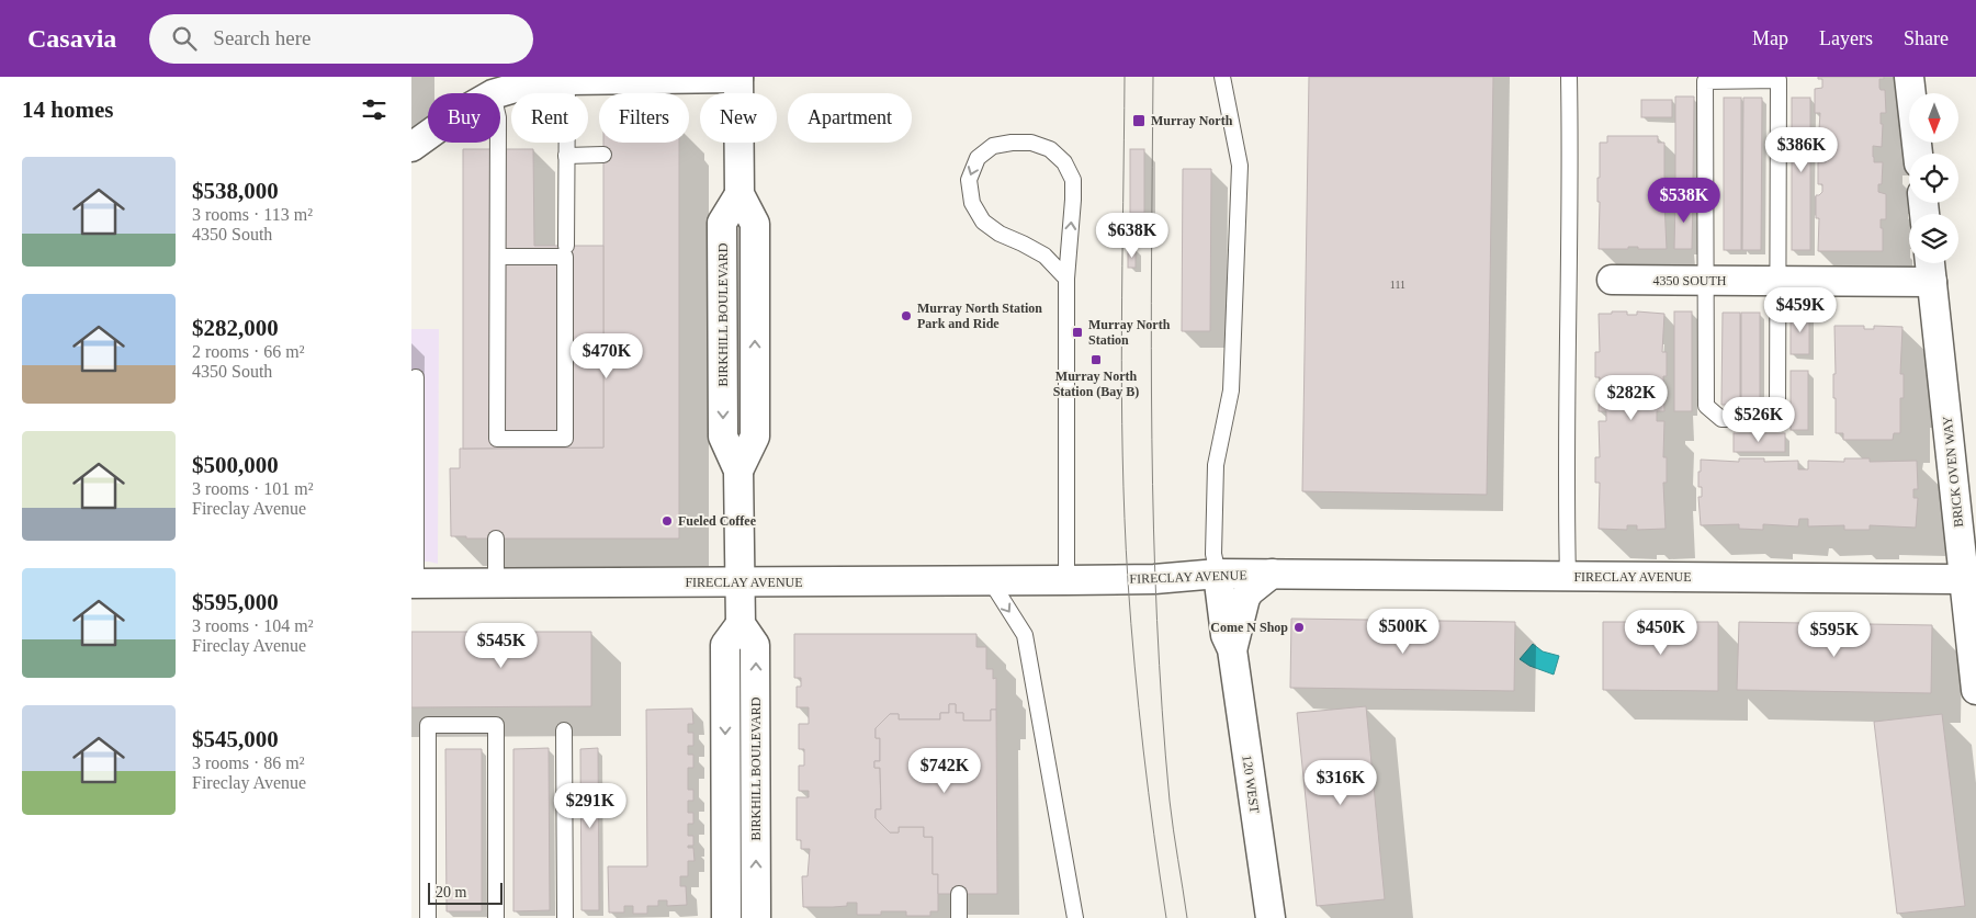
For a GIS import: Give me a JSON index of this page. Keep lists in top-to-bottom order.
{
  "streets": {
    "street": [
      "4350 SOUTH",
      "BIRKHILL BOULEVARD",
      "BRICK OVEN WAY",
      "FIRECLAY AVENUE",
      "120 WEST"
    ]
  },
  "crossings": [
    ["4350 SOUTH", "BRICK OVEN WAY"],
    ["BIRKHILL BOULEVARD", "FIRECLAY AVENUE"],
    ["BRICK OVEN WAY", "FIRECLAY AVENUE"],
    ["FIRECLAY AVENUE", "120 WEST"]
  ],
  "places": {
    "transit": ["Murray North", "Murray North Station", "Murray North Station (Bay B)"],
    "other": ["Murray North Station Park and Ride", "Fueled Coffee", "Come N Shop"]
  },
  "house_numbers": ["111"],
  "scale_bar": "20 m",
  "north": "bottom",
  "page": {
    "header": "Casavia",
    "search": "Search here",
    "nav": ["Map", "Layers", "Share"],
    "heading": "14 homes",
    "chip": [
      "Buy",
      "Rent",
      "Filters",
      "New",
      "Apartment"
    ],
    "price": [
      "$386K",
      "$538K",
      "$638K",
      "$459K",
      "$470K",
      "$282K",
      "$526K",
      "$500K",
      "$450K",
      "$595K",
      "$545K",
      "$742K",
      "$316K",
      "$291K"
    ],
    "list": [
      {
        "name": "$538,000",
        "note": "3 rooms · 113 m² · 4350 South"
      },
      {
        "name": "$282,000",
        "note": "2 rooms · 66 m² · 4350 South"
      },
      {
        "name": "$500,000",
        "note": "3 rooms · 101 m² · Fireclay Avenue"
      },
      {
        "name": "$595,000",
        "note": "3 rooms · 104 m² · Fireclay Avenue"
      },
      {
        "name": "$545,000",
        "note": "3 rooms · 86 m² · Fireclay Avenue"
      }
    ],
    "scale": "20 m"
  }
}
